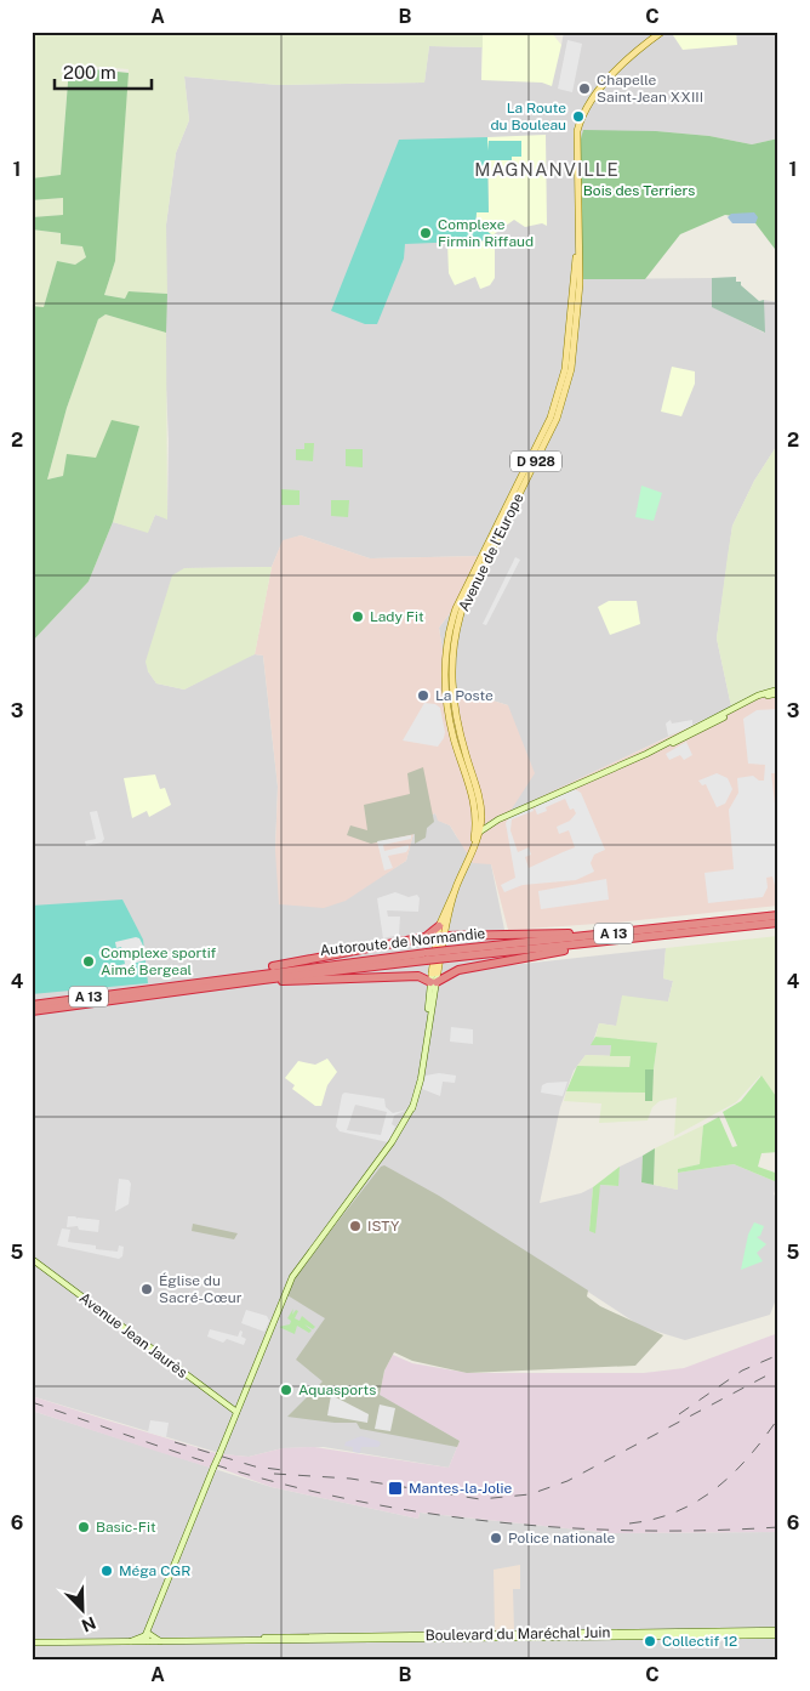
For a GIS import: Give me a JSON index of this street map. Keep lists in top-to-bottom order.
{
  "streets": {
    "highway": ["A 13", "Autoroute de Normandie"],
    "main road": [
      "D 928",
      "Avenue de l'Europe",
      "Avenue Jean Jaurès",
      "Boulevard du Maréchal Juin"
    ]
  },
  "crossings": [
    ["D 928", "Avenue de l'Europe"],
    ["D 928", "Autoroute de Normandie"],
    ["D 928", "Avenue Jean Jaurès"],
    ["D 928", "Boulevard du Maréchal Juin"]
  ],
  "districts": ["MAGNANVILLE"],
  "parks": ["Bois des Terriers"],
  "places": {
    "other": [
      "Chapelle Saint-Jean XXIII",
      "La Route du Bouleau",
      "Complexe Firmin Riffaud",
      "Lady Fit",
      "La Poste",
      "Complexe sportif Aimé Bergeal",
      "ISTY",
      "Église du Sacré-Cœur",
      "Aquasports",
      "Basic-Fit",
      "Police nationale",
      "Méga CGR",
      "Collectif 12"
    ],
    "transit": ["Mantes-la-Jolie"]
  },
  "scale_bar": "200 m",
  "north": "bottom right",
  "grid": {
    "columns": ["A", "B", "C"],
    "rows": [
      "1",
      "2",
      "3",
      "4",
      "5",
      "6"
    ]
  }
}
